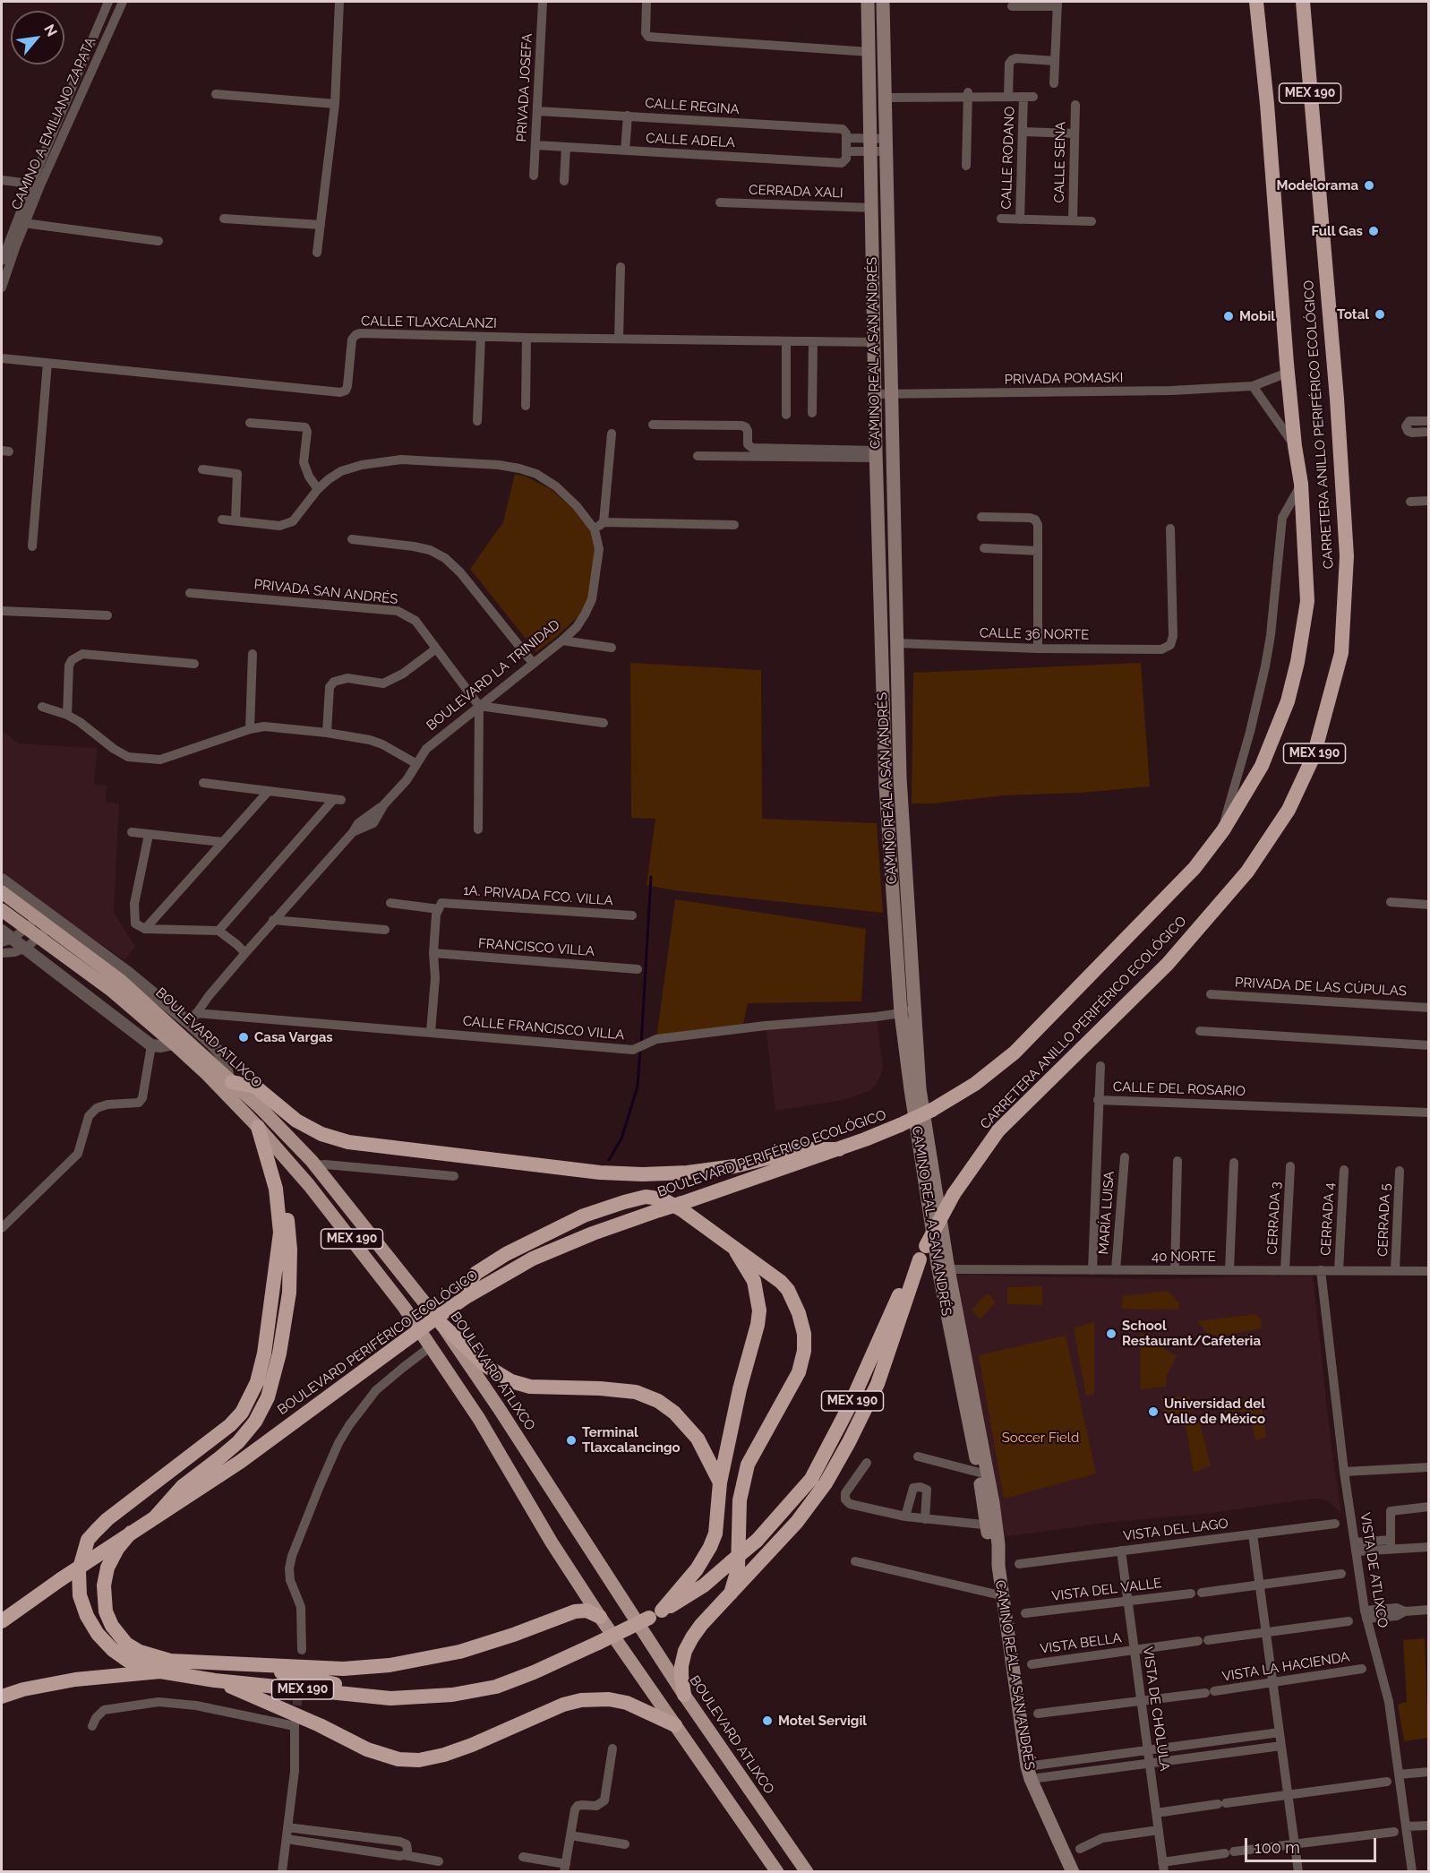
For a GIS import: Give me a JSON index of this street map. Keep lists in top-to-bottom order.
{
  "streets": {
    "highway": ["MEX 190", "CARRETERA ANILLO PERIFÉRICO ECOLÓGICO", "BOULEVARD PERIFÉRICO ECOLÓGICO"],
    "main road": ["CAMINO REAL A SAN ANDRÉS", "BOULEVARD ATLIXCO"],
    "street": [
      "PRIVADA JOSEFA",
      "CALLE REGINA",
      "CAMINO A EMILIANO ZAPATA",
      "CALLE ADELA",
      "CALLE RODANO",
      "CALLE SENA",
      "CERRADA XALI",
      "CALLE TLAXCALANZI",
      "PRIVADA POMASKI",
      "PRIVADA SAN ANDRÉS",
      "CALLE 36 NORTE",
      "BOULEVARD LA TRINIDAD",
      "1A. PRIVADA FCO. VILLA",
      "FRANCISCO VILLA",
      "PRIVADA DE LAS CÚPULAS",
      "CALLE FRANCISCO VILLA",
      "CALLE DEL ROSARIO",
      "MARÍA LUISA",
      "CERRADA 3",
      "CERRADA 4",
      "CERRADA 5",
      "40 NORTE",
      "VISTA DEL LAGO",
      "VISTA DE ATLIXCO",
      "VISTA DEL VALLE",
      "VISTA BELLA",
      "VISTA LA HACIENDA",
      "VISTA DE CHOLULA"
    ]
  },
  "crossings": [
    ["PRIVADA JOSEFA", "CALLE REGINA"],
    ["PRIVADA JOSEFA", "CALLE ADELA"],
    ["MEX 190", "CARRETERA ANILLO PERIFÉRICO ECOLÓGICO"],
    ["MEX 190", "BOULEVARD LA TRINIDAD"],
    ["MEX 190", "CALLE FRANCISCO VILLA"],
    ["MEX 190", "BOULEVARD ATLIXCO"],
    ["CALLE REGINA", "CALLE ADELA"],
    ["CALLE REGINA", "CAMINO REAL A SAN ANDRÉS"],
    ["CALLE ADELA", "CAMINO REAL A SAN ANDRÉS"],
    ["CERRADA XALI", "CAMINO REAL A SAN ANDRÉS"],
    ["CALLE TLAXCALANZI", "CAMINO REAL A SAN ANDRÉS"],
    ["CAMINO REAL A SAN ANDRÉS", "PRIVADA POMASKI"],
    ["CAMINO REAL A SAN ANDRÉS", "CALLE 36 NORTE"],
    ["CAMINO REAL A SAN ANDRÉS", "CALLE FRANCISCO VILLA"],
    ["CAMINO REAL A SAN ANDRÉS", "40 NORTE"],
    ["PRIVADA POMASKI", "CARRETERA ANILLO PERIFÉRICO ECOLÓGICO"],
    ["CARRETERA ANILLO PERIFÉRICO ECOLÓGICO", "BOULEVARD PERIFÉRICO ECOLÓGICO"],
    ["PRIVADA SAN ANDRÉS", "BOULEVARD LA TRINIDAD"],
    ["BOULEVARD LA TRINIDAD", "CALLE FRANCISCO VILLA"],
    ["BOULEVARD LA TRINIDAD", "BOULEVARD ATLIXCO"],
    ["CALLE FRANCISCO VILLA", "BOULEVARD ATLIXCO"],
    ["CALLE DEL ROSARIO", "40 NORTE"],
    ["MARÍA LUISA", "40 NORTE"],
    ["CERRADA 3", "40 NORTE"],
    ["CERRADA 4", "40 NORTE"],
    ["CERRADA 5", "40 NORTE"],
    ["40 NORTE", "VISTA DE ATLIXCO"],
    ["VISTA DEL LAGO", "VISTA DE CHOLULA"],
    ["VISTA DEL VALLE", "VISTA DE CHOLULA"],
    ["VISTA BELLA", "VISTA DE CHOLULA"],
    ["VISTA LA HACIENDA", "VISTA DE CHOLULA"]
  ],
  "parks": ["Soccer Field"],
  "places": [
    "Modelorama",
    "Full Gas",
    "Total",
    "Mobil",
    "Casa Vargas",
    "School Restaurant/Cafeteria",
    "Universidad del Valle de México",
    "Terminal Tlaxcalancingo",
    "Motel Servigil"
  ],
  "scale_bar": "100 m",
  "north": "top right"
}
